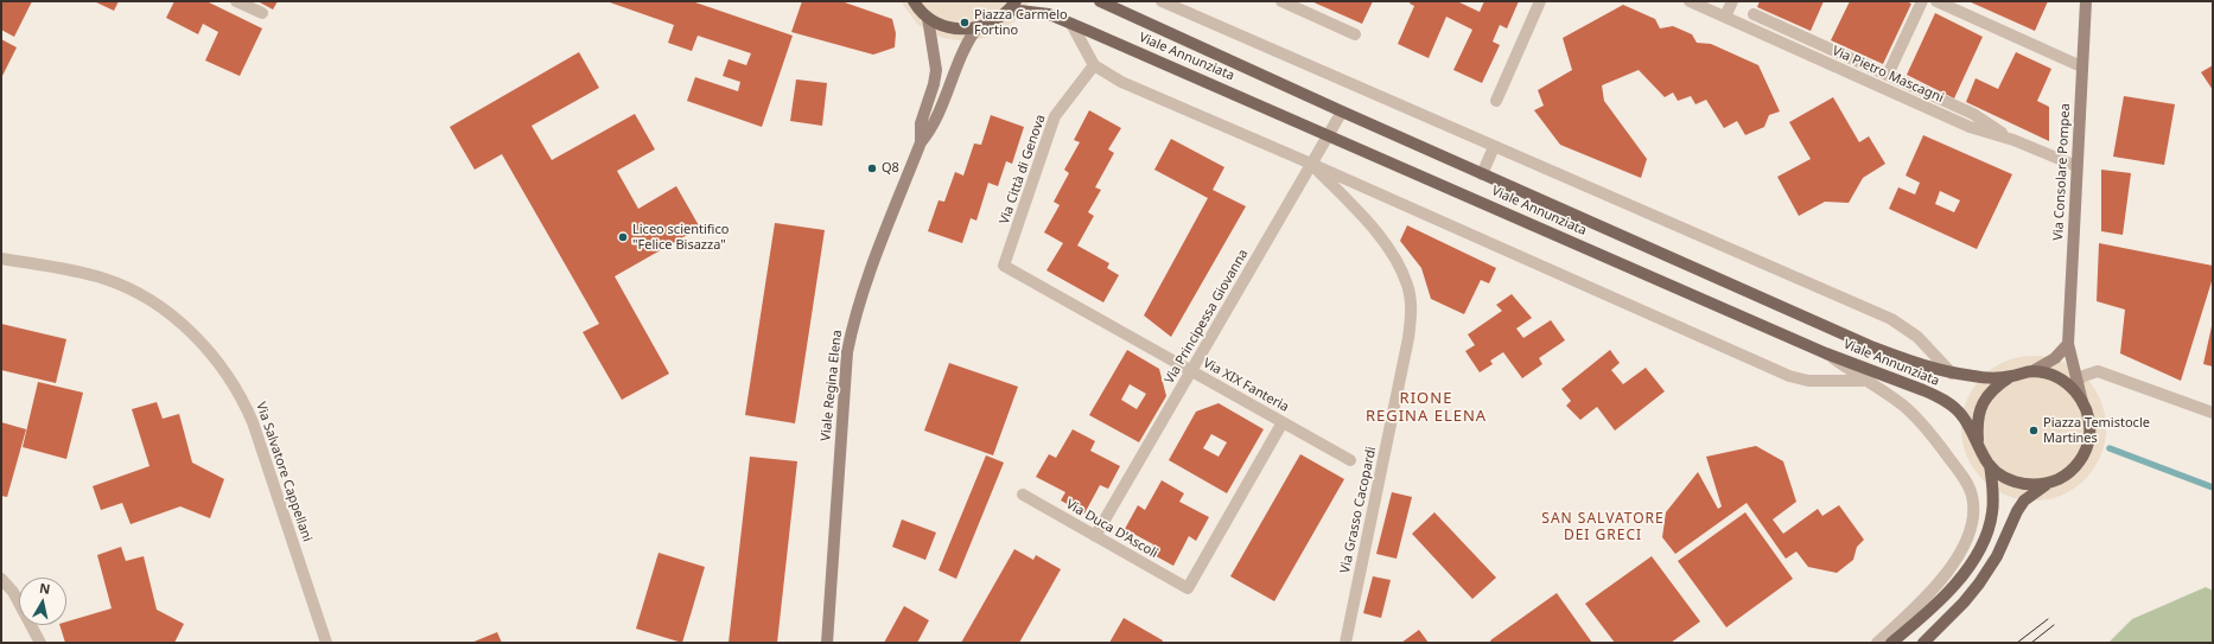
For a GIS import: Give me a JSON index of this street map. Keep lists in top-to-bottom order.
{
  "streets": {
    "main road": ["Viale Annunziata", "Via Consolare Pompea", "Viale Regina Elena"],
    "street": [
      "Via Pietro Mascagni",
      "Via Città di Genova",
      "Via Principessa Giovanna",
      "Via XIX Fanteria",
      "Via Salvatore Cappellani",
      "Via Grasso Cacopardi",
      "Via Duca D'Ascoli"
    ]
  },
  "crossings": [
    ["Viale Annunziata", "Via Città di Genova"],
    ["Viale Annunziata", "Via Consolare Pompea"],
    ["Viale Annunziata", "Via Principessa Giovanna"],
    ["Viale Annunziata", "Via Grasso Cacopardi"],
    ["Via Pietro Mascagni", "Via Consolare Pompea"],
    ["Via Città di Genova", "Via XIX Fanteria"],
    ["Via Principessa Giovanna", "Via XIX Fanteria"],
    ["Via Principessa Giovanna", "Via Grasso Cacopardi"],
    ["Via Principessa Giovanna", "Via Duca D'Ascoli"],
    ["Via XIX Fanteria", "Via Duca D'Ascoli"]
  ],
  "districts": ["RIONE REGINA ELENA", "SAN SALVATORE DEI GRECI"],
  "places": [
    "Piazza Carmelo Fortino",
    "Q8",
    "Liceo scientifico \"Felice Bisazza\"",
    "Piazza Temistocle Martines"
  ],
  "north": "top"
}
